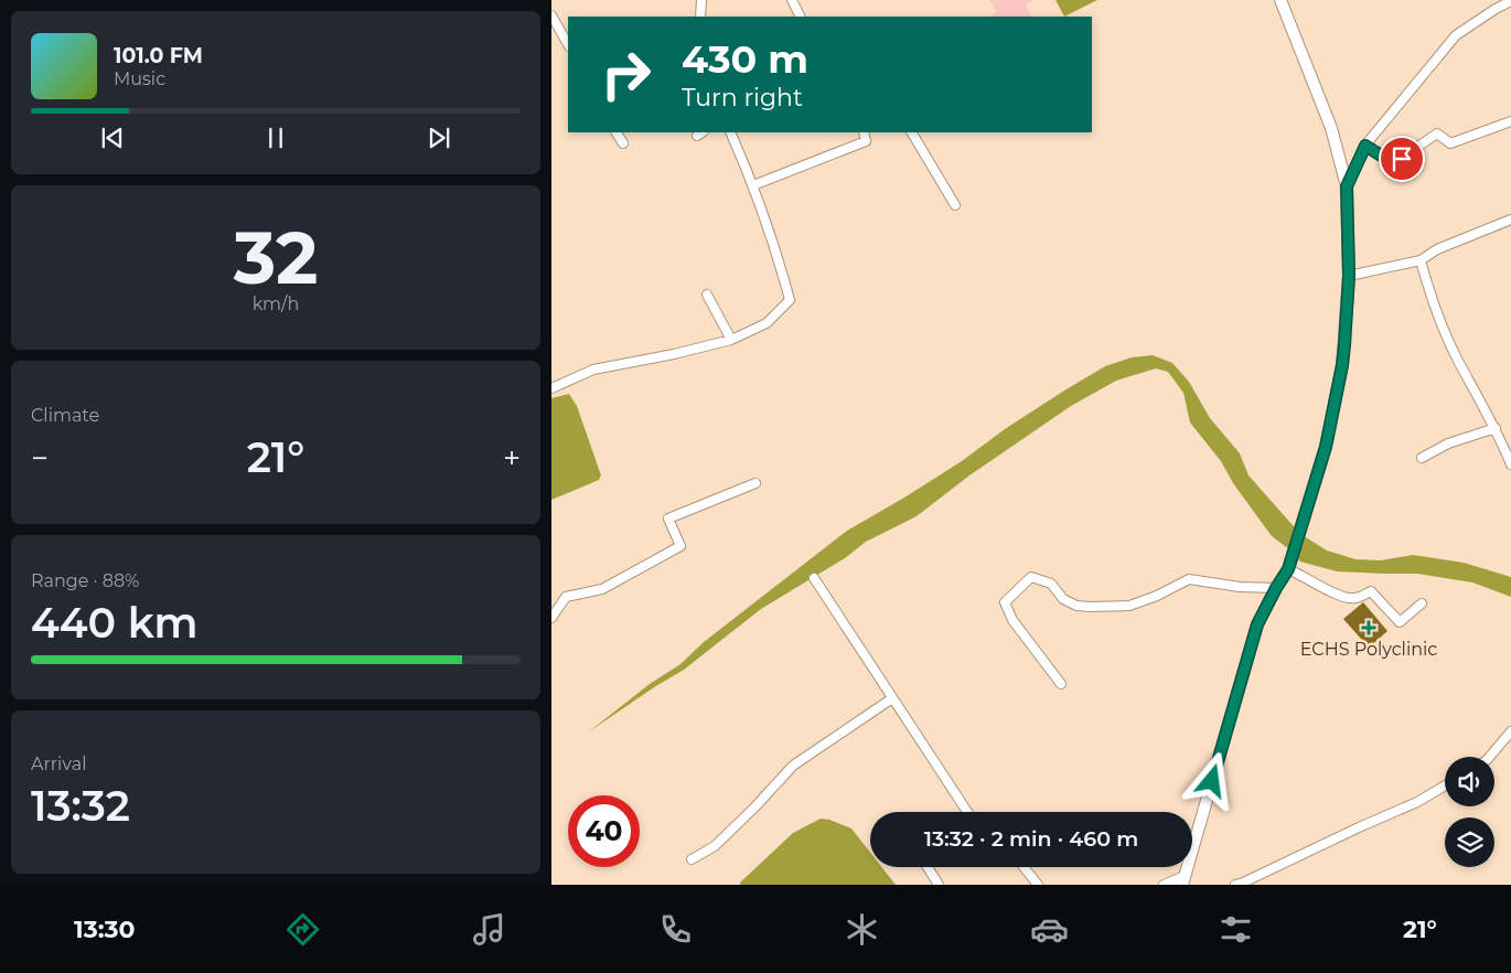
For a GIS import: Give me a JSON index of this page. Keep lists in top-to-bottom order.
{
  "places": {
    "health": ["ECHS Polyclinic"]
  },
  "page": {
    "turn": ["430 m", "Turn right"],
    "song": ["101.0 FM", "Music"],
    "tile": [
      ["32", "km/h"],
      "Climate",
      ["Range · 88%", "440 km"],
      ["Arrival", "13:32"]
    ],
    "heat": ["−", "21°", "+"],
    "limit": "40",
    "trip": "13:32 · 2 min · 460 m",
    "tabs": ["13:30", "21°"]
  }
}
